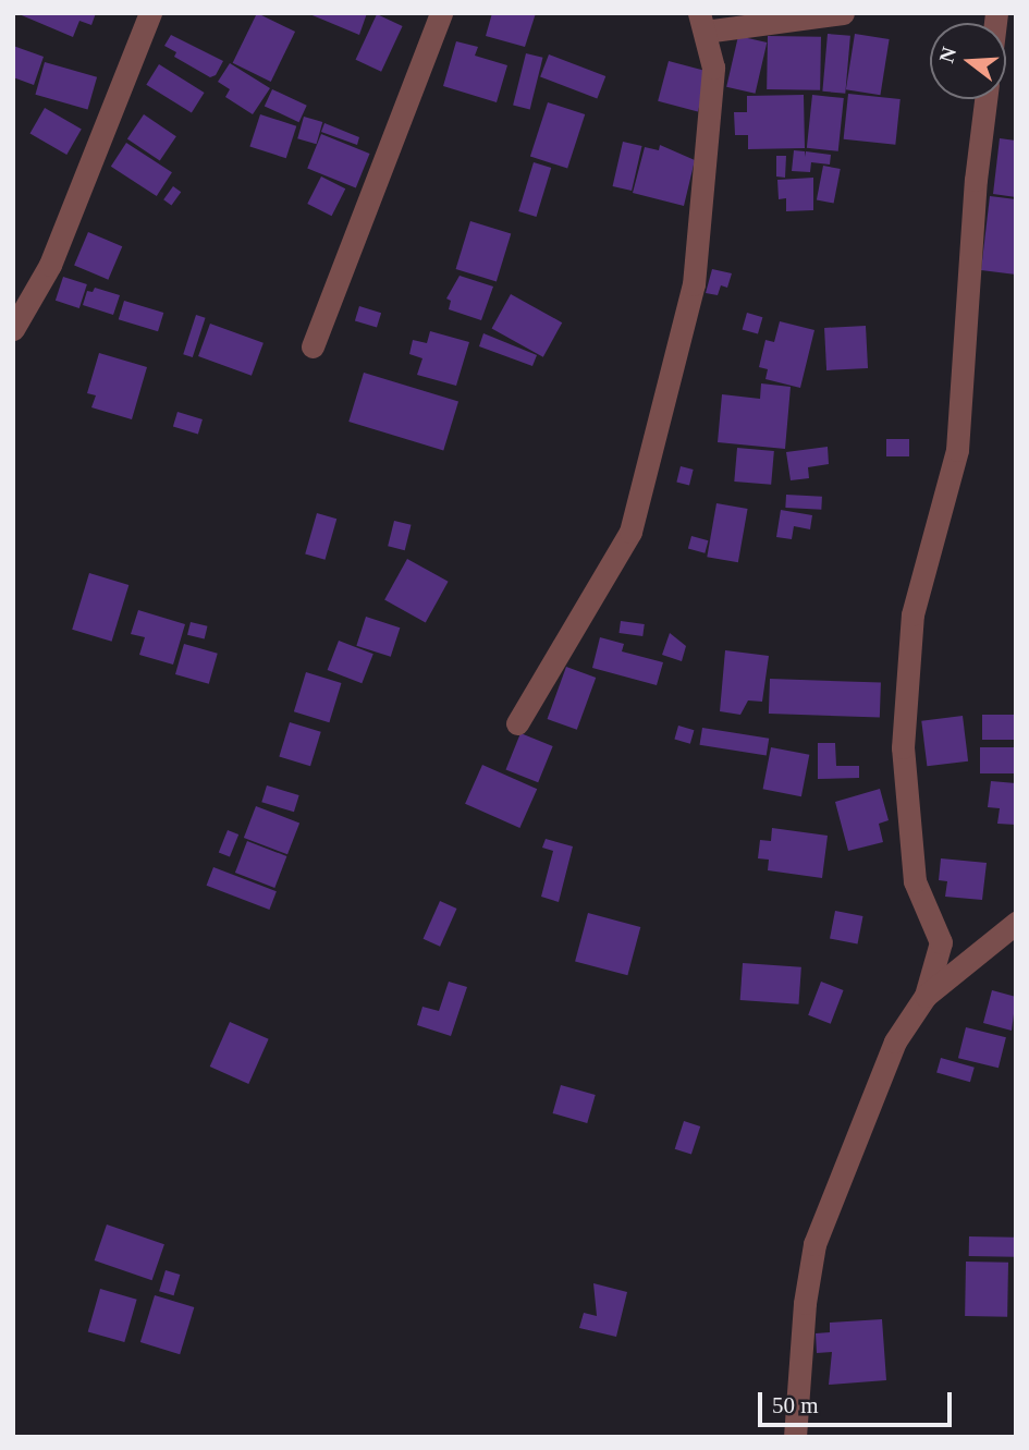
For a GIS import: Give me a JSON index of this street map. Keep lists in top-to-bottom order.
{
  "scale_bar": "50 m",
  "north": "left"
}
